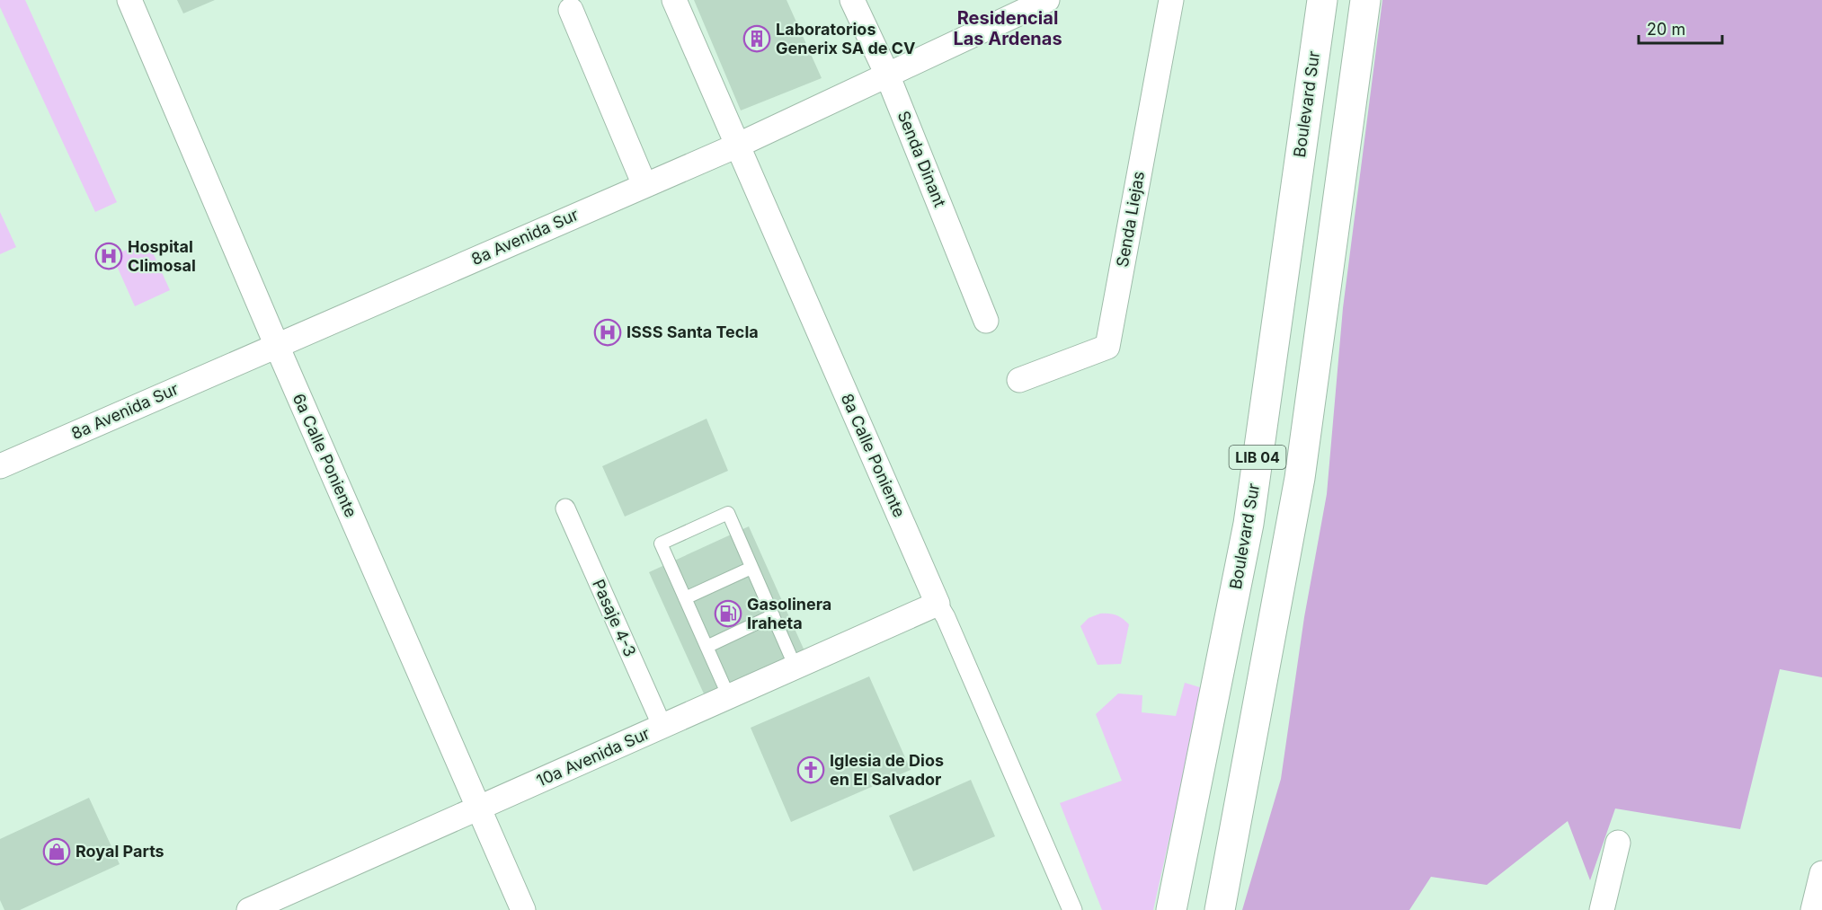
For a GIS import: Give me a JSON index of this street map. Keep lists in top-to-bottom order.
{
  "streets": {
    "highway": ["Boulevard Sur", "LIB 04"],
    "street": [
      "Senda Dinant",
      "Senda Liejas",
      "8a Avenida Sur",
      "6a Calle Poniente",
      "8a Calle Poniente",
      "Pasaje 4-3",
      "10a Avenida Sur"
    ]
  },
  "crossings": [
    ["Senda Dinant", "8a Avenida Sur"],
    ["8a Avenida Sur", "6a Calle Poniente"],
    ["8a Avenida Sur", "8a Calle Poniente"],
    ["6a Calle Poniente", "10a Avenida Sur"],
    ["8a Calle Poniente", "10a Avenida Sur"],
    ["Pasaje 4-3", "10a Avenida Sur"]
  ],
  "districts": ["Residencial Las Ardenas"],
  "places": {
    "building": ["Laboratorios Generix SA de CV"],
    "hospital": ["Hospital Climosal", "ISSS Santa Tecla"],
    "fuel station": ["Gasolinera Iraheta"],
    "church": ["Iglesia de Dios en El Salvador"],
    "shop": ["Royal Parts"]
  },
  "scale_bar": "20 m"
}
